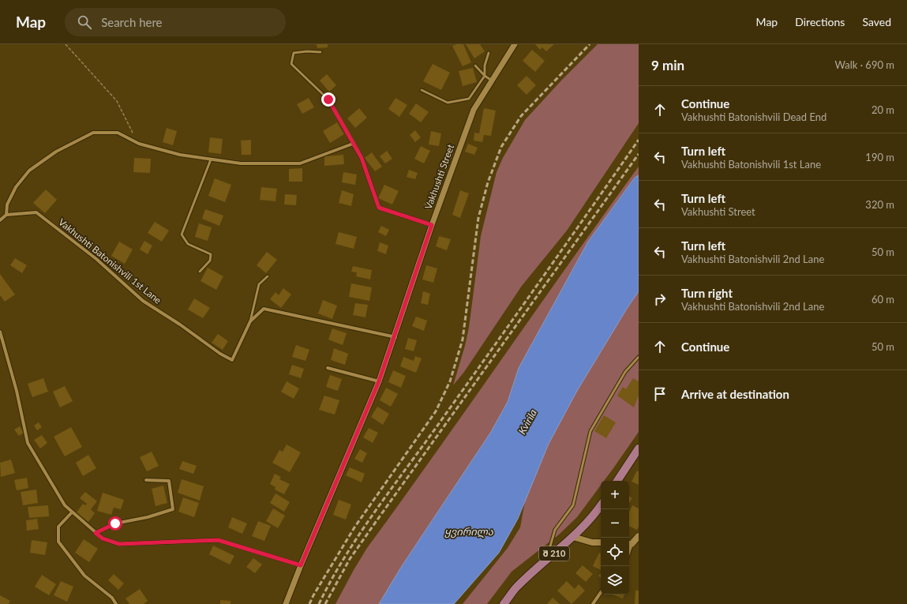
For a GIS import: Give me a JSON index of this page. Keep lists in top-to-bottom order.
{
  "streets": {
    "main road": ["შ 210"],
    "street": ["Vakhushti Street", "Vakhushti Batonishvili 1st Lane"]
  },
  "crossings": [
    ["Vakhushti Street", "Vakhushti Batonishvili 1st Lane"]
  ],
  "water": ["Kvirila", "ყვირილა"],
  "page": {
    "header": "Map",
    "search": "Search here",
    "nav": ["Map", "Directions", "Saved"],
    "heading": ["9 min", "Walk · 690 m"],
    "list": [
      ["Continue", "Vakhushti Batonishvili Dead End", "20 m"],
      ["Turn left", "Vakhushti Batonishvili 1st Lane", "190 m"],
      ["Turn left", "Vakhushti Street", "320 m"],
      ["Turn left", "Vakhushti Batonishvili 2nd Lane", "50 m"],
      ["Turn right", "Vakhushti Batonishvili 2nd Lane", "60 m"],
      ["Continue", "50 m"],
      "Arrive at destination"
    ],
    "map_buttons": ["+", "−"]
  }
}
